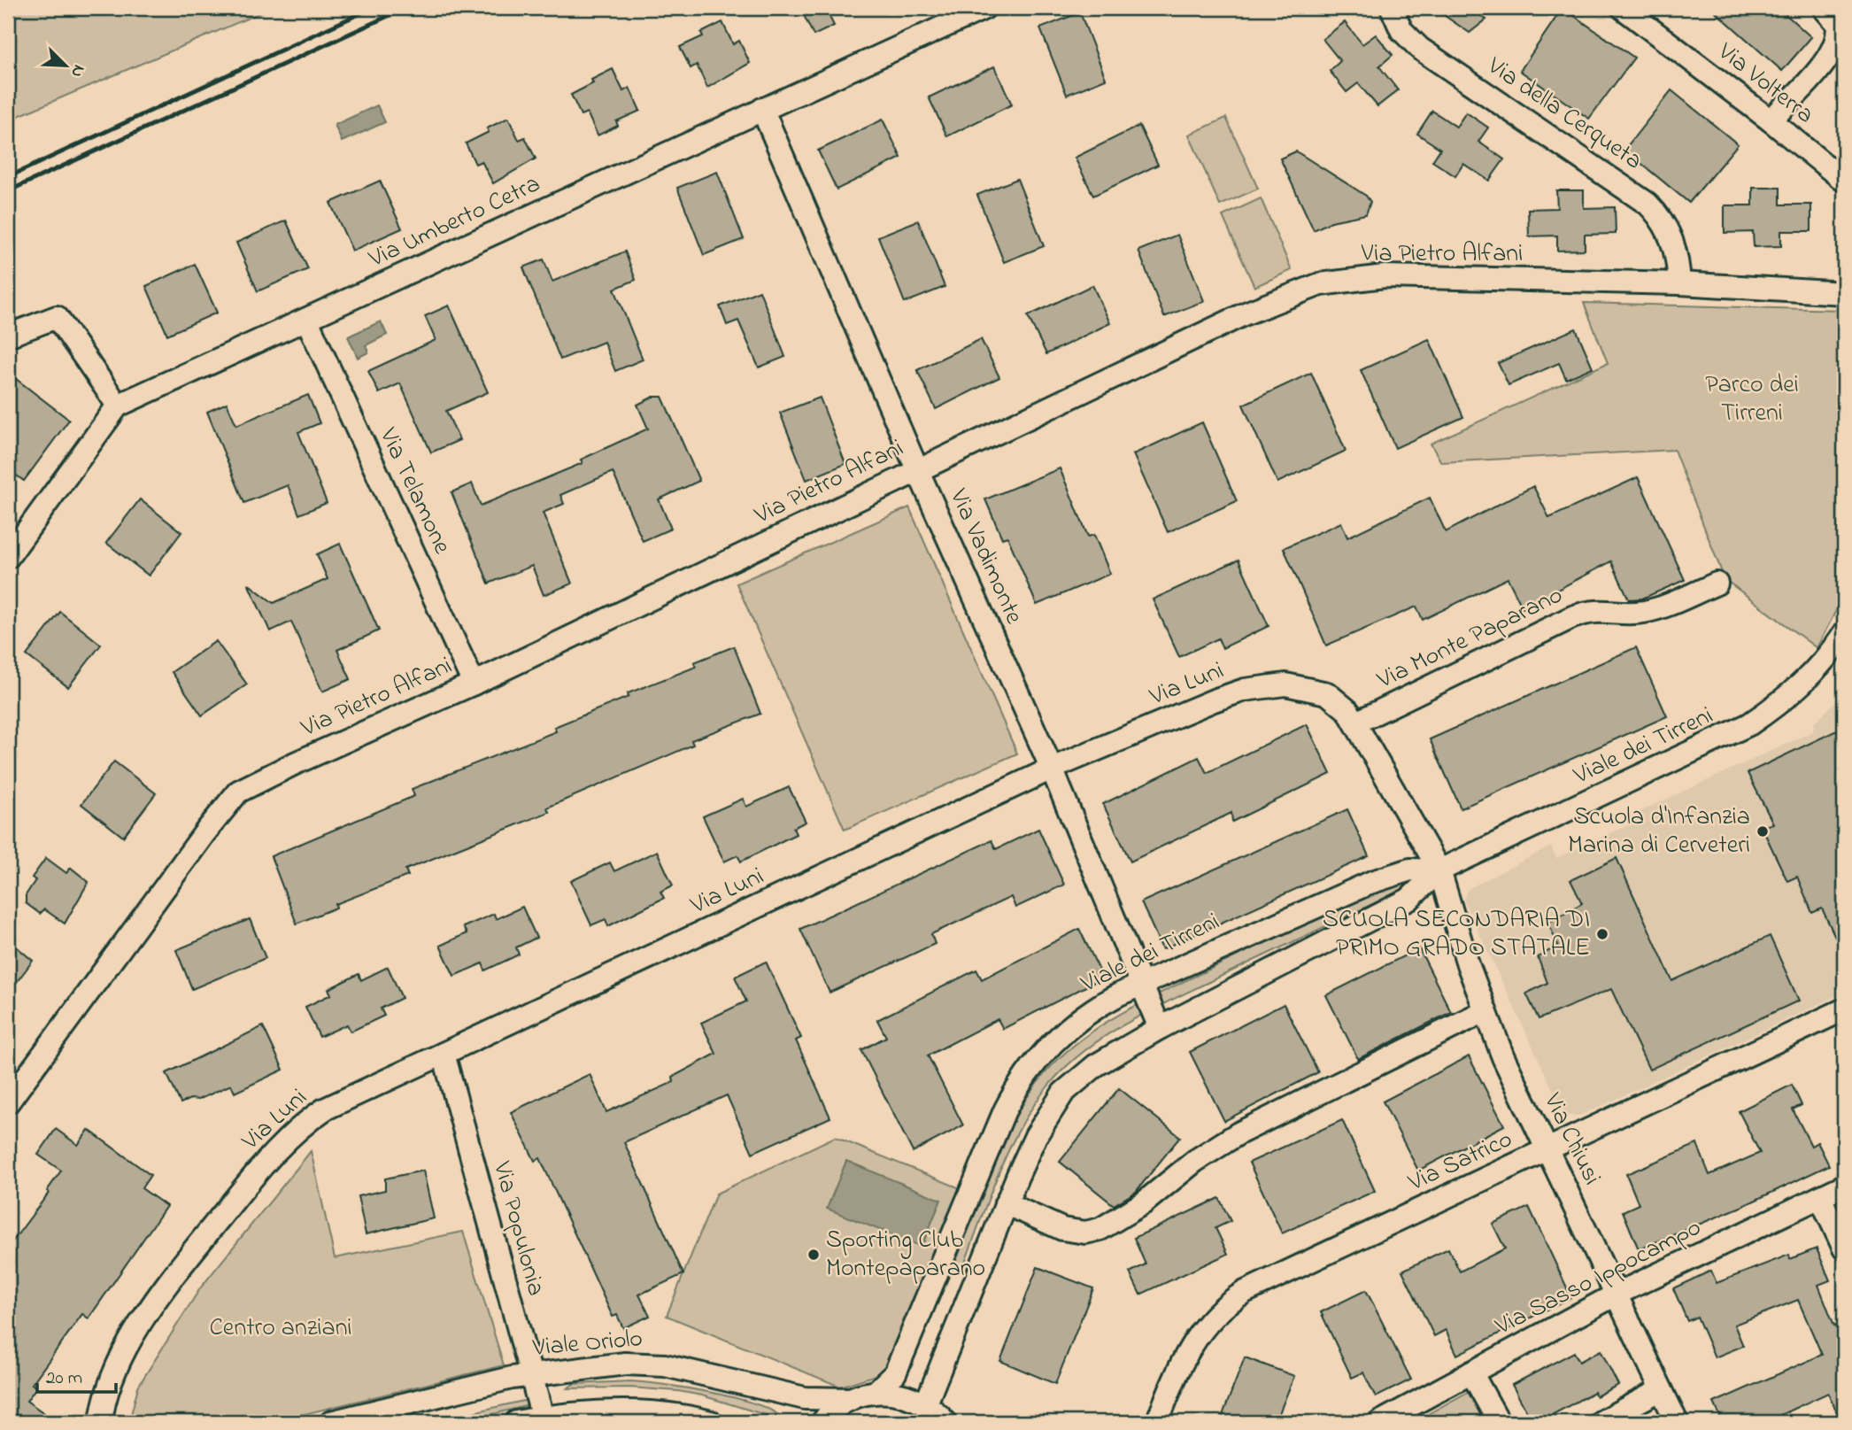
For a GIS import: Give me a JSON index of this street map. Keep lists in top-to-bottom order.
{
  "streets": {
    "street": [
      "Via Volterra",
      "Via della Cerqueta",
      "Via Umberto Cetra",
      "Via Pietro Alfani",
      "Via Telamone",
      "Via Vadimonte",
      "Via Monte Paparano",
      "Via Luni",
      "Viale dei Tirreni",
      "Via Chiusi",
      "Via Satrico",
      "Via Populonia",
      "Via Sasso Ippocampo",
      "Viale Oriolo"
    ]
  },
  "crossings": [
    ["Via della Cerqueta", "Via Pietro Alfani"],
    ["Via Umberto Cetra", "Via Telamone"],
    ["Via Umberto Cetra", "Via Vadimonte"],
    ["Via Pietro Alfani", "Via Telamone"],
    ["Via Pietro Alfani", "Via Vadimonte"],
    ["Via Vadimonte", "Via Luni"],
    ["Via Vadimonte", "Viale dei Tirreni"],
    ["Via Monte Paparano", "Via Luni"],
    ["Via Luni", "Viale dei Tirreni"],
    ["Via Luni", "Via Chiusi"],
    ["Via Luni", "Via Populonia"],
    ["Viale dei Tirreni", "Via Chiusi"],
    ["Via Chiusi", "Via Satrico"],
    ["Via Chiusi", "Via Sasso Ippocampo"],
    ["Via Populonia", "Viale Oriolo"]
  ],
  "parks": ["Parco dei Tirreni", "Centro anziani"],
  "places": ["Scuola d'Infanzia Marina di Cerveteri", "SCUOLA SECONDARIA DI PRIMO GRADO STATALE", "Sporting Club Montepaparano"],
  "scale_bar": "20 m",
  "north": "bottom right"
}
